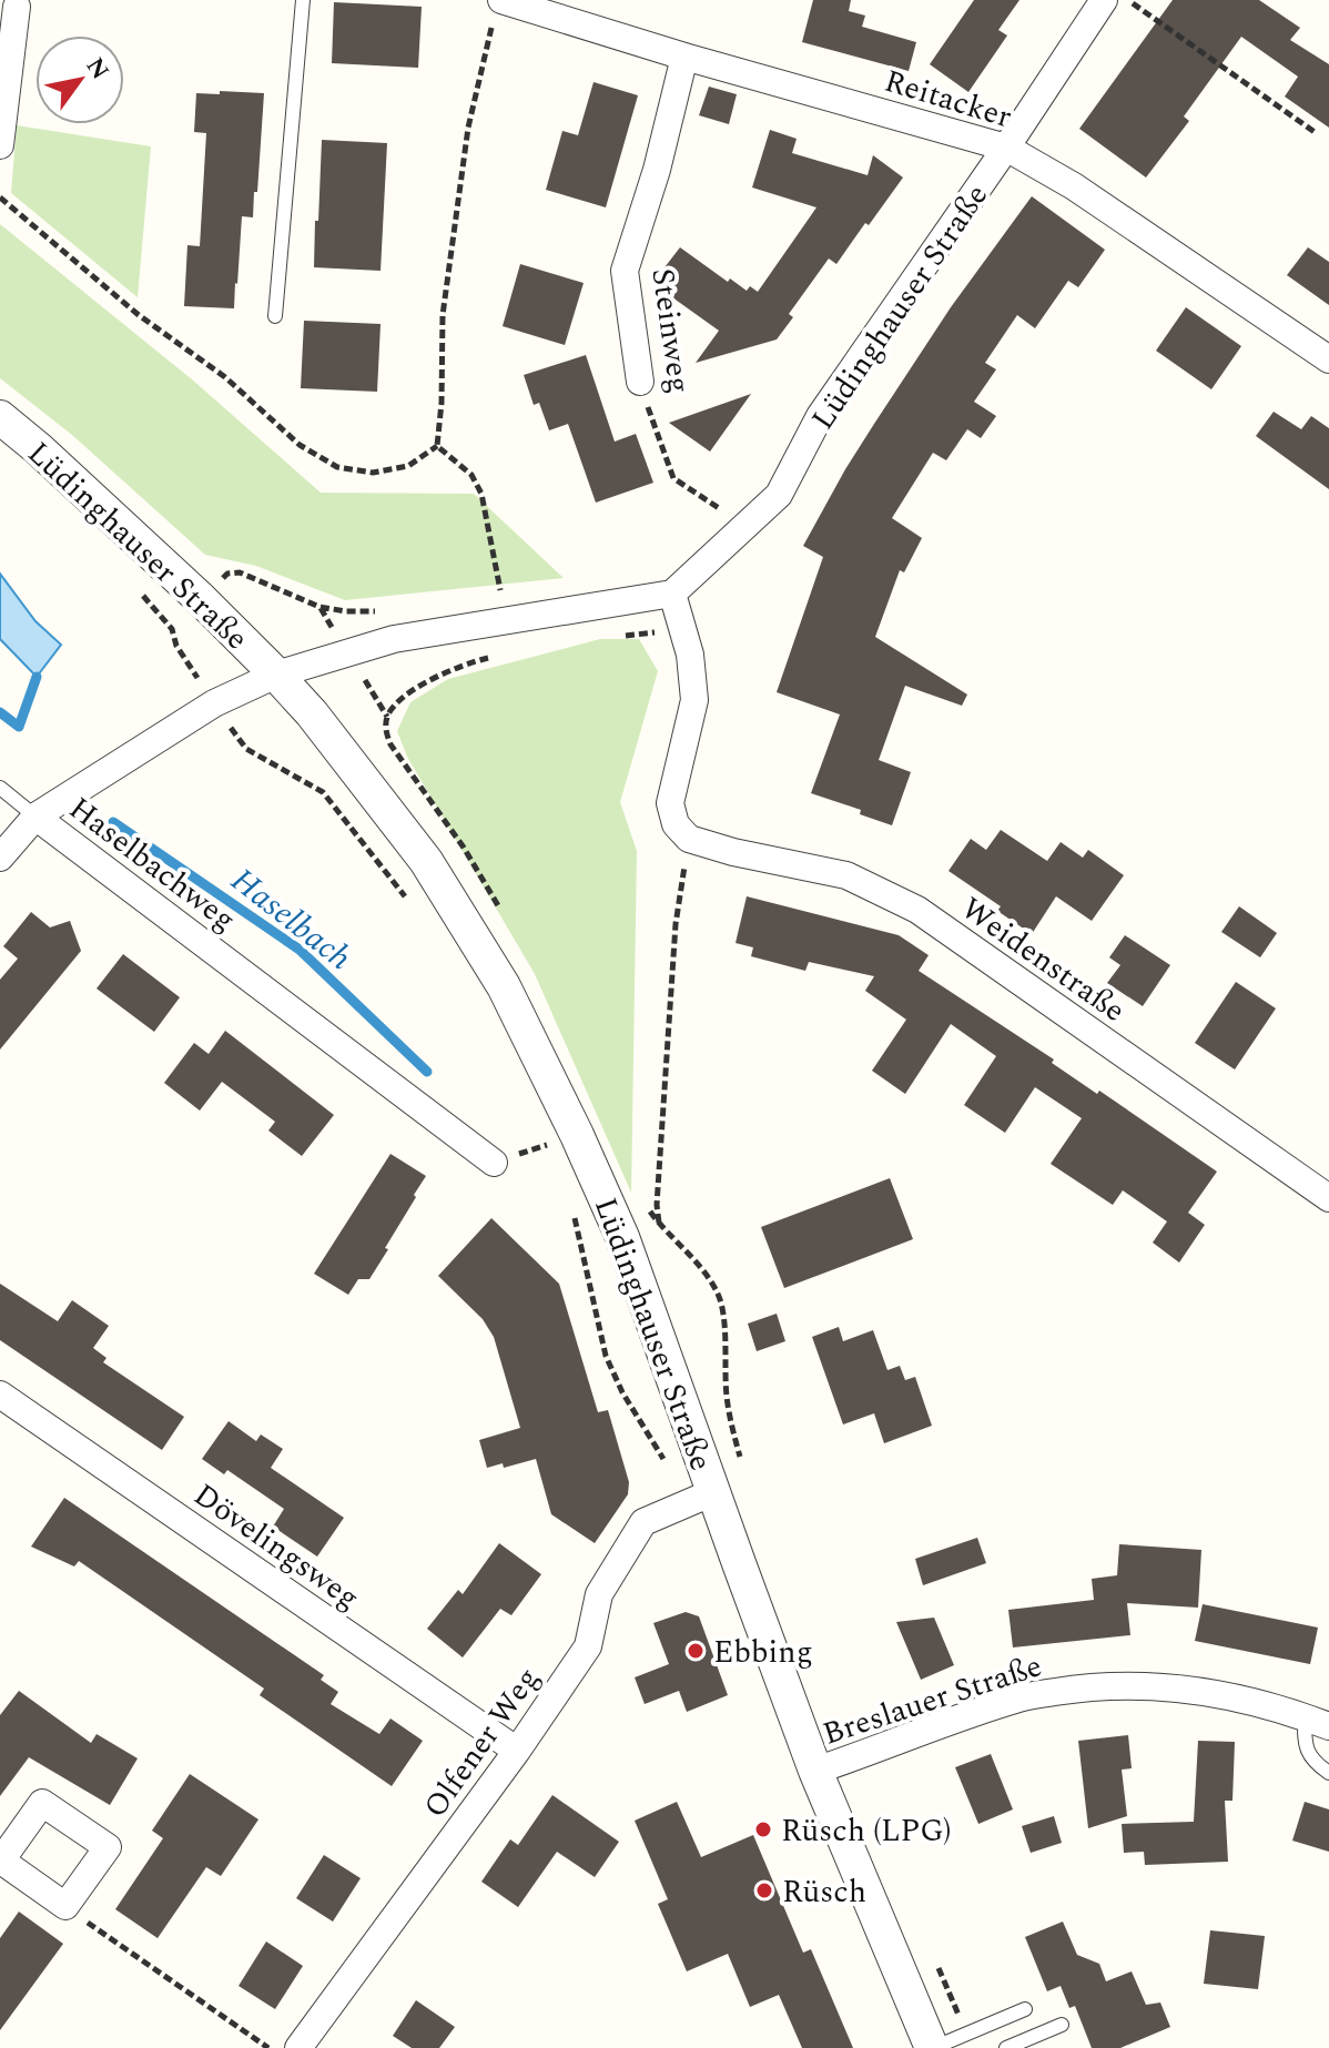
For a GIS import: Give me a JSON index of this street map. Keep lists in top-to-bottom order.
{
  "streets": {
    "street": [
      "Reitacker",
      "Lüdinghauser Straße",
      "Steinweg",
      "Haselbachweg",
      "Weidenstraße",
      "Dövelingsweg",
      "Breslauer Straße",
      "Olfener Weg"
    ]
  },
  "crossings": [
    ["Reitacker", "Lüdinghauser Straße"],
    ["Reitacker", "Steinweg"],
    ["Lüdinghauser Straße", "Steinweg"],
    ["Lüdinghauser Straße", "Breslauer Straße"],
    ["Lüdinghauser Straße", "Olfener Weg"],
    ["Dövelingsweg", "Olfener Weg"]
  ],
  "water": ["Haselbach"],
  "places": ["Ebbing", "Rüsch (LPG)", "Rüsch"],
  "north": "top right"
}
